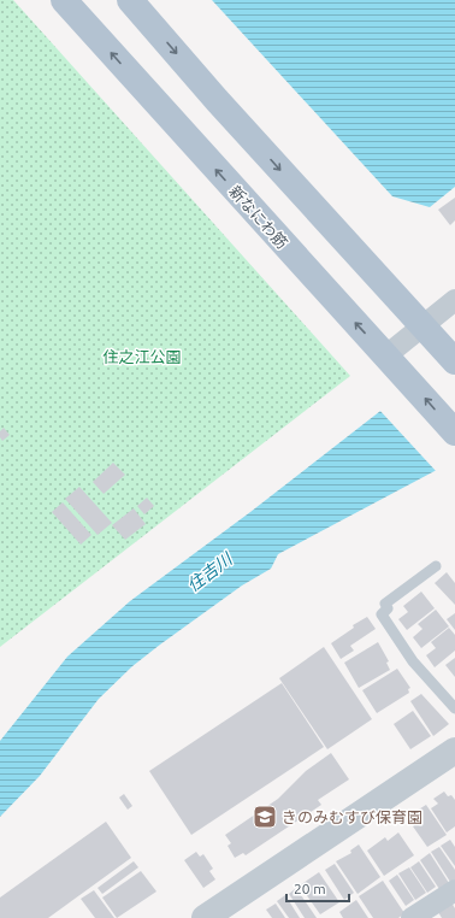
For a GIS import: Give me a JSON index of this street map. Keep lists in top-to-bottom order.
{
  "streets": {
    "main road": ["新なにわ筋"]
  },
  "water": ["住吉川"],
  "parks": ["住之江公園"],
  "places": {
    "school or university": ["きのみむすび保育園"]
  },
  "scale_bar": "20 m"
}
